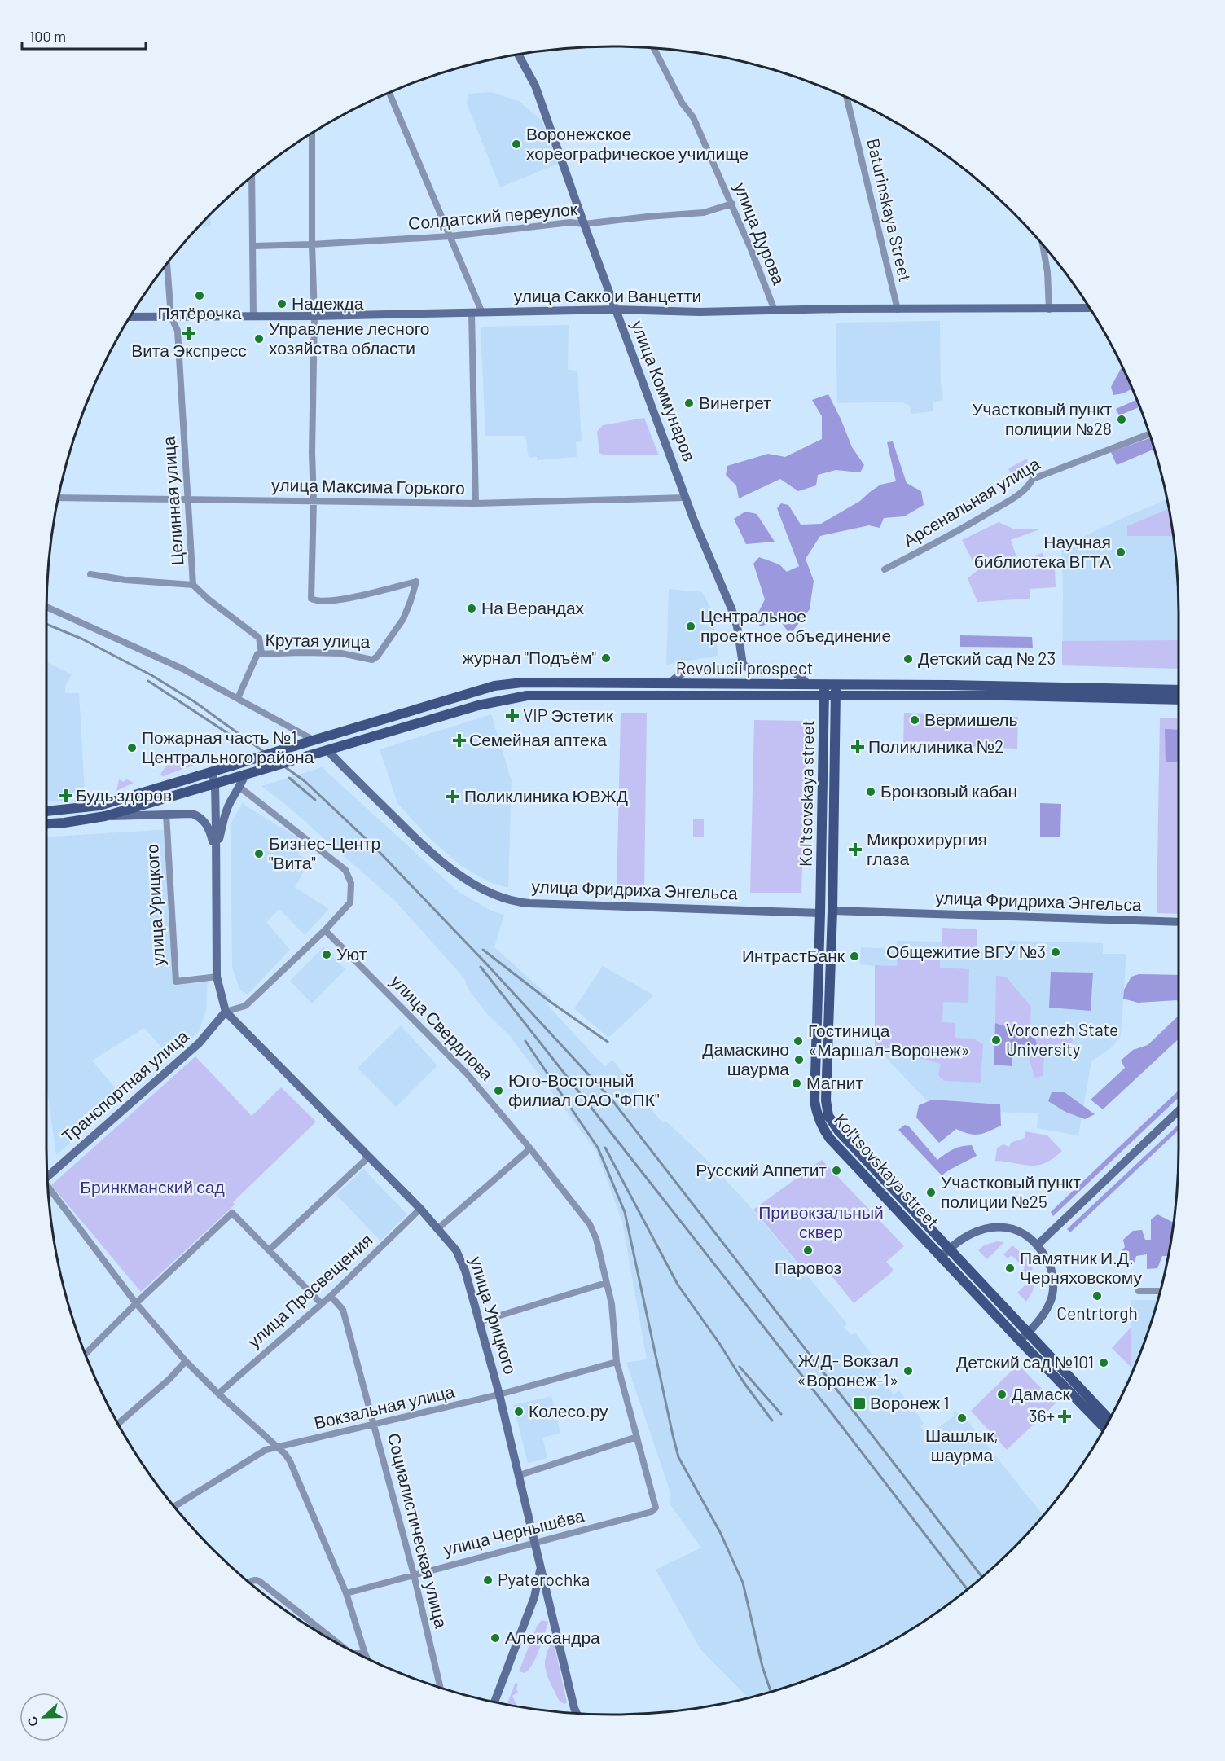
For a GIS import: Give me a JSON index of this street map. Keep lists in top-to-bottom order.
{
  "streets": {
    "main road": ["Revolucii prospect", "Kol'tsovskaya street"],
    "street": [
      "Baturinskaya Street",
      "Солдатский переулок",
      "улица Дурова",
      "улица Сакко и Ванцетти",
      "улица Коммунаров",
      "улица Максима Горького",
      "Целинная улица",
      "Арсенальная улица",
      "Крутая улица",
      "улица Фридриха Энгельса",
      "улица Урицкого",
      "улица Свердлова",
      "Транспортная улица",
      "улица Просвещения",
      "Вокзальная улица",
      "Социалистическая улица",
      "улица Чернышёва"
    ]
  },
  "crossings": [
    ["Baturinskaya Street", "улица Сакко и Ванцетти"],
    ["Солдатский переулок", "улица Дурова"],
    ["Солдатский переулок", "улица Коммунаров"],
    ["улица Дурова", "улица Сакко и Ванцетти"],
    ["улица Сакко и Ванцетти", "улица Коммунаров"],
    ["улица Сакко и Ванцетти", "Целинная улица"],
    ["улица Коммунаров", "улица Максима Горького"],
    ["улица Максима Горького", "Целинная улица"],
    ["улица Максима Горького", "Крутая улица"],
    ["Целинная улица", "Крутая улица"],
    ["Revolucii prospect", "Kol'tsovskaya street"],
    ["Revolucii prospect", "улица Фридриха Энгельса"],
    ["Kol'tsovskaya street", "улица Фридриха Энгельса"],
    ["улица Урицкого", "Транспортная улица"],
    ["улица Урицкого", "улица Просвещения"],
    ["улица Урицкого", "Вокзальная улица"],
    ["улица Урицкого", "улица Чернышёва"],
    ["улица Свердлова", "Вокзальная улица"],
    ["улица Свердлова", "улица Чернышёва"],
    ["улица Просвещения", "Социалистическая улица"],
    ["Вокзальная улица", "Социалистическая улица"],
    ["Социалистическая улица", "улица Чернышёва"]
  ],
  "parks": ["Бринкманский сад", "Привокзальный сквер"],
  "places": {
    "other": [
      "Воронежское хореографическое училище",
      "Пятёрочка",
      "Надежда",
      "Управление лесного хозяйства области",
      "Винегрет",
      "Участковый пункт полиции №28",
      "Научная библиотека ВГТА",
      "На Верандах",
      "Центральное проектное объединение",
      "журнал \"Подъём\"",
      "Детский сад № 23",
      "Вермишель",
      "Пожарная часть №1 Центрального района",
      "Бронзовый кабан",
      "Бизнес-Центр \"Вита\"",
      "Общежитие ВГУ №3",
      "Уют",
      "ИнтрастБанк",
      "Voronezh State University",
      "Гостиница «Маршал-Воронеж»",
      "Дамаскино шаурма",
      "Магнит",
      "Юго-Восточный филиал ОАО \"ФПК\"",
      "Русский Аппетит",
      "Участковый пункт полиции №25",
      "Паровоз",
      "Памятник И.Д. Черняховскому",
      "Centrtorgh",
      "Детский сад №101",
      "Ж/Д- Вокзал «Воронеж-1»",
      "Дамаск",
      "Колесо.ру",
      "Шашлык, шаурма",
      "Pyaterochka",
      "Александра"
    ],
    "health": [
      "Вита Экспресс",
      "VIP Эстетик",
      "Семейная аптека",
      "Поликлиника №2",
      "Будь здоров",
      "Поликлиника ЮВЖД",
      "Микрохирургия глаза",
      "36+"
    ],
    "transit": ["Воронеж 1"]
  },
  "scale_bar": "100 m",
  "north": "left"
}
